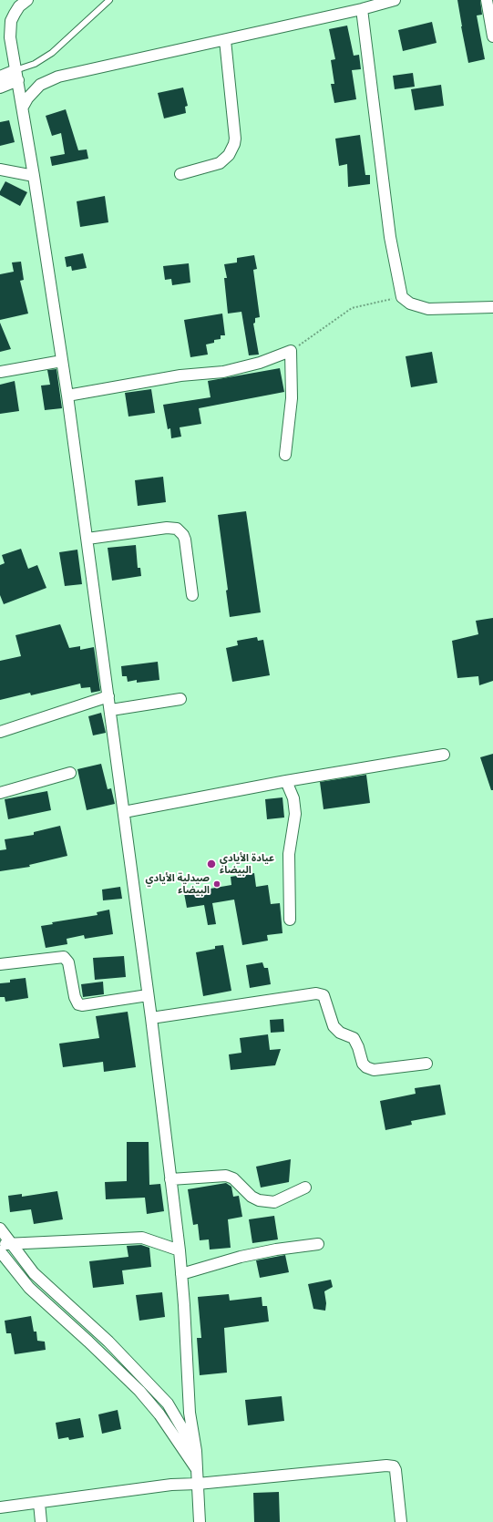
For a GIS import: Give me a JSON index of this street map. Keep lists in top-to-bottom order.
{
  "places": ["عيادة الأيادي البيضاء", "صيدلية الأيادي البيضاء"]
}
